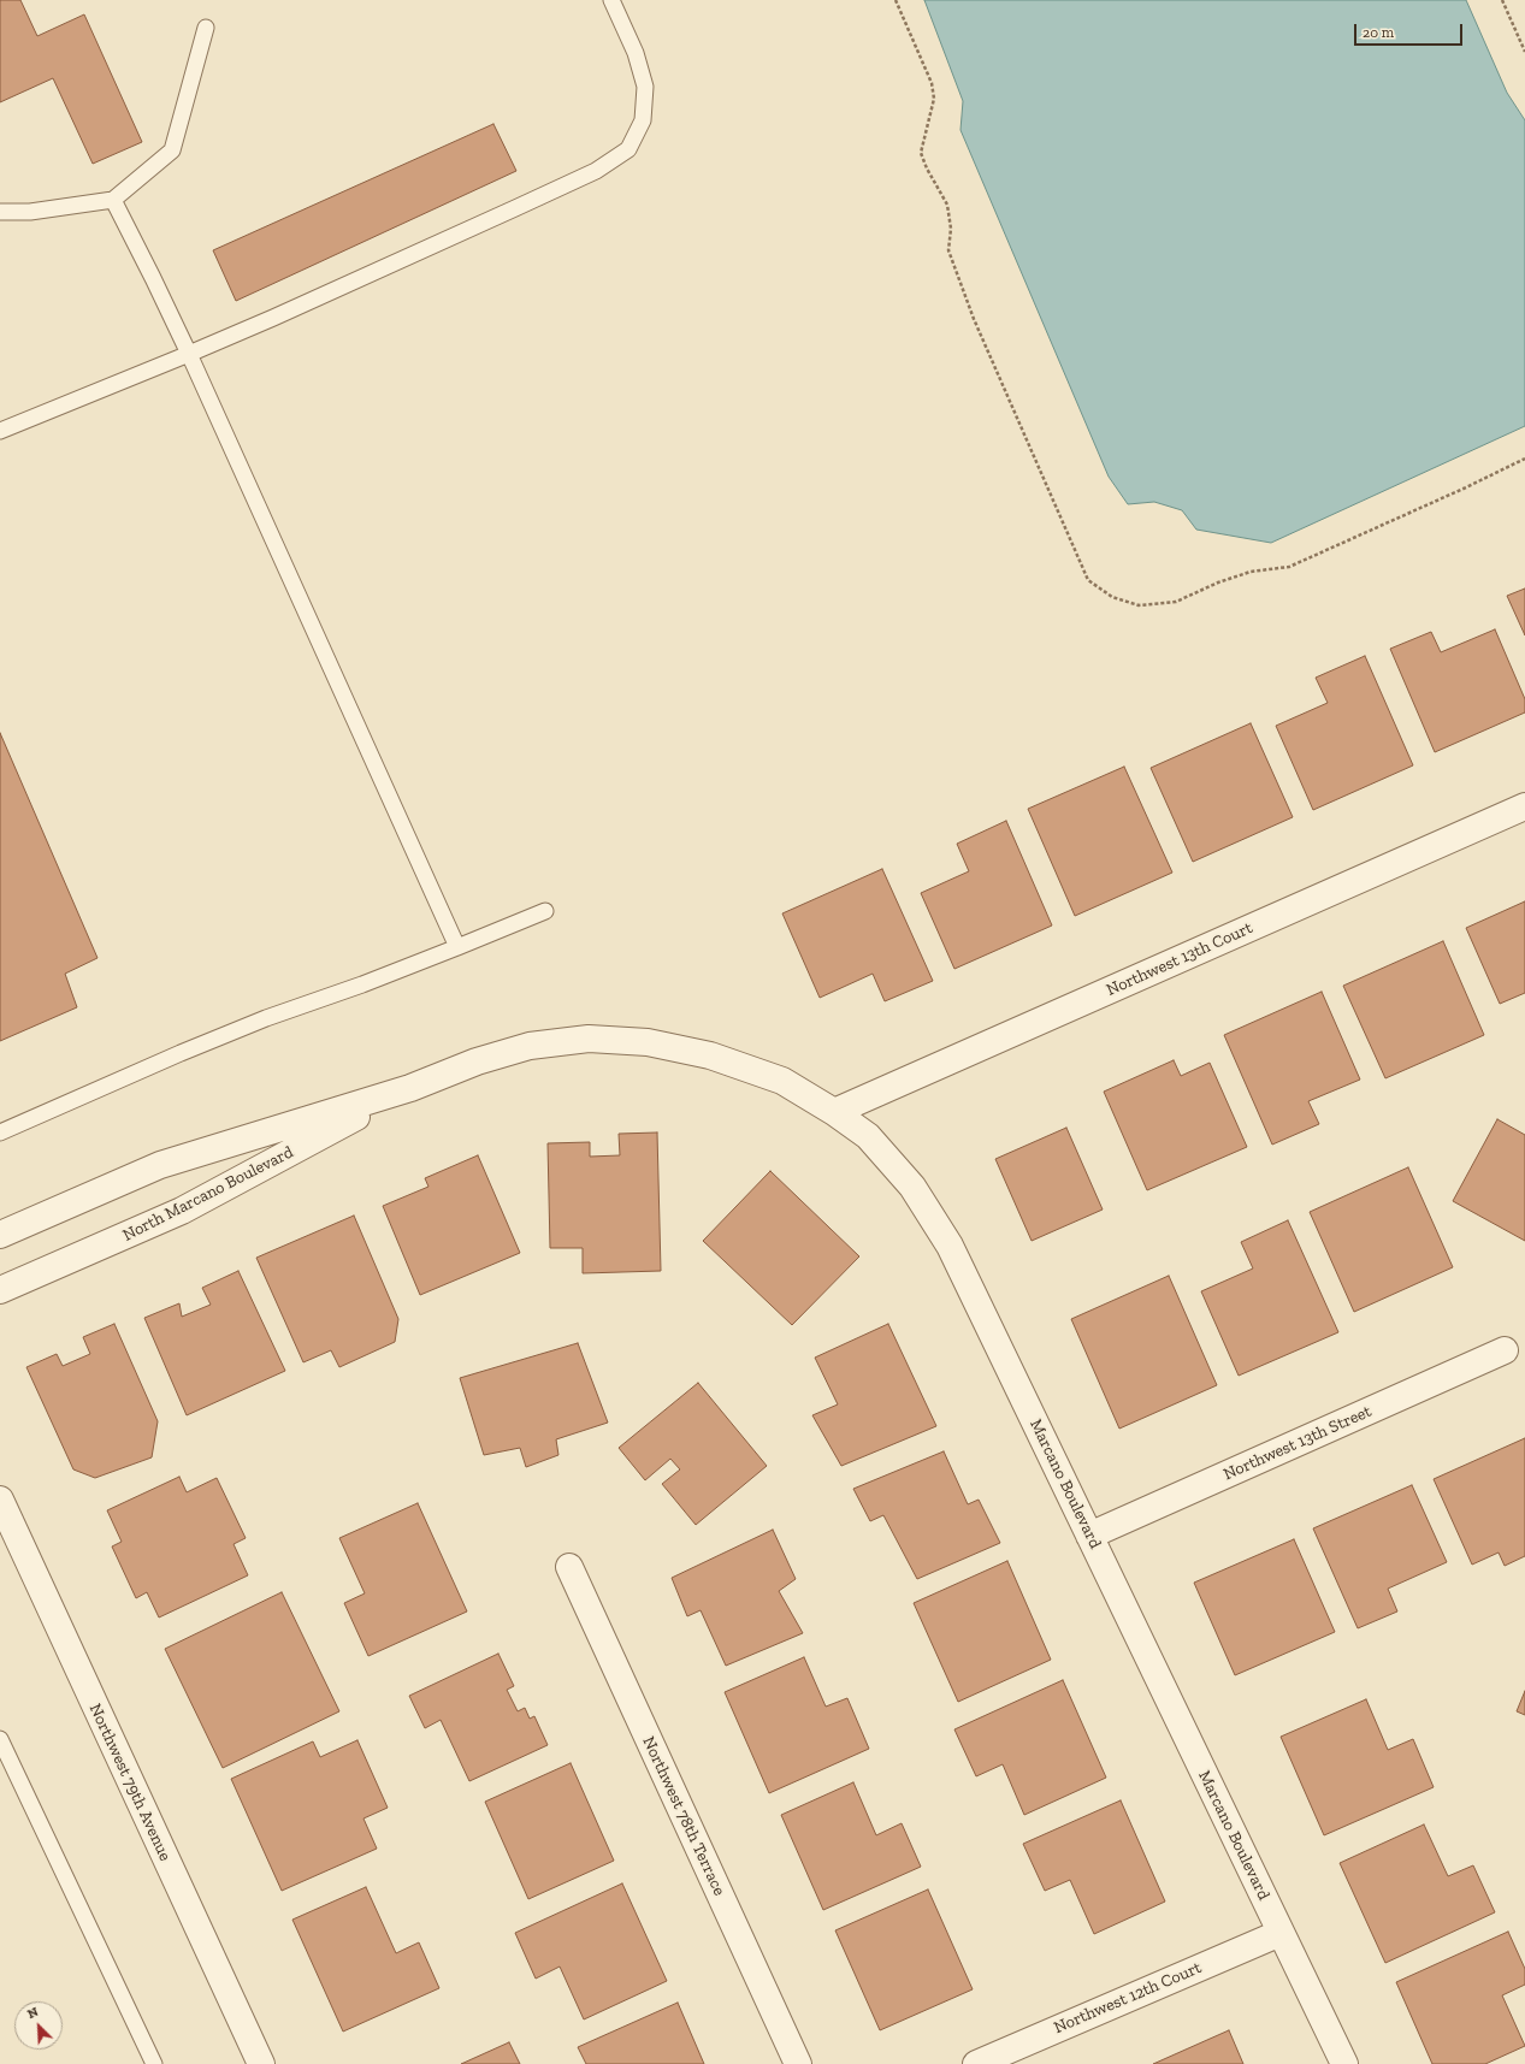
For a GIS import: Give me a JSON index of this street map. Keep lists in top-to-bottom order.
{
  "streets": {
    "street": [
      "Northwest 13th Court",
      "North Marcano Boulevard",
      "Northwest 13th Street",
      "Marcano Boulevard",
      "Northwest 79th Avenue",
      "Northwest 78th Terrace",
      "Northwest 12th Court"
    ]
  },
  "crossings": [
    ["Northwest 13th Court", "Marcano Boulevard"],
    ["North Marcano Boulevard", "Marcano Boulevard"],
    ["Northwest 13th Street", "Marcano Boulevard"],
    ["Marcano Boulevard", "Northwest 12th Court"]
  ],
  "scale_bar": "20 m",
  "north": "top left"
}
